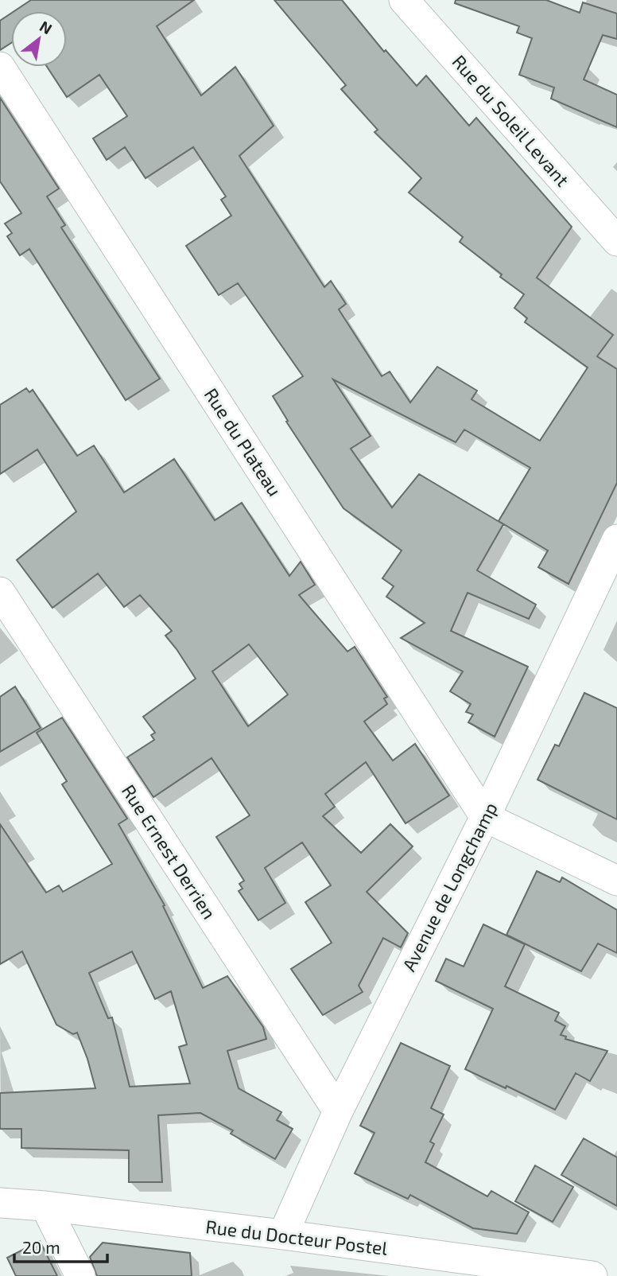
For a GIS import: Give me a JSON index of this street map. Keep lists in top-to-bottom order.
{
  "streets": {
    "street": [
      "Rue du Soleil Levant",
      "Rue du Plateau",
      "Rue Ernest Derrien",
      "Avenue de Longchamp",
      "Rue du Docteur Postel"
    ]
  },
  "crossings": [
    ["Rue du Plateau", "Avenue de Longchamp"],
    ["Rue Ernest Derrien", "Avenue de Longchamp"],
    ["Avenue de Longchamp", "Rue du Docteur Postel"]
  ],
  "scale_bar": "20 m",
  "north": "top right"
}
